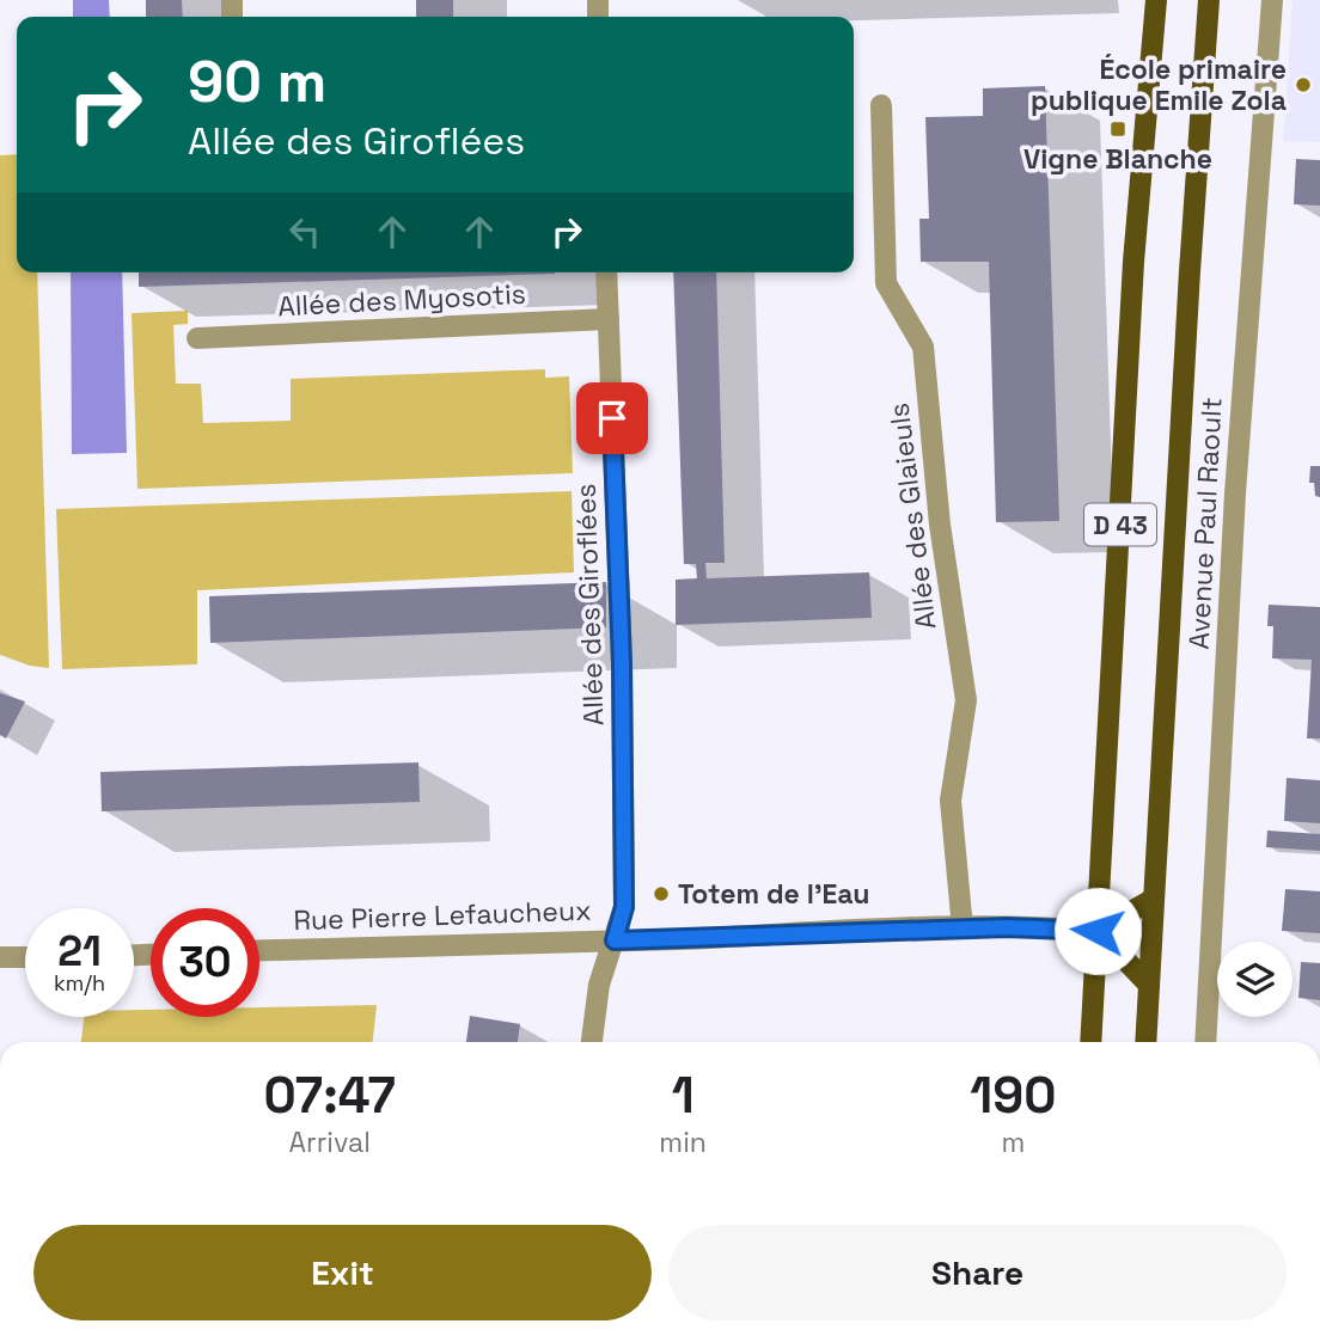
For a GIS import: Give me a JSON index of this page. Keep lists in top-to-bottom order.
{
  "streets": {
    "main road": ["D 43"],
    "street": [
      "Allée des Myosotis",
      "Allée des Glaieuls",
      "Avenue Paul Raoult",
      "Allée des Giroflées",
      "Rue Pierre Lefaucheux"
    ]
  },
  "crossings": [
    ["Allée des Myosotis", "Allée des Giroflées"],
    ["Allée des Glaieuls", "Rue Pierre Lefaucheux"],
    ["D 43", "Rue Pierre Lefaucheux"],
    ["Allée des Giroflées", "Rue Pierre Lefaucheux"]
  ],
  "places": {
    "other": ["École primaire publique Emile Zola", "Totem de l'Eau"],
    "transit": ["Vigne Blanche"]
  },
  "page": {
    "turn": ["90 m", "Allée des Giroflées"],
    "speed": "21 km/h",
    "limit": "30",
    "eta": [
      "07:47",
      "Arrival",
      "1",
      "min",
      "190",
      "m"
    ],
    "buttons": ["Exit", "Share"]
  }
}
